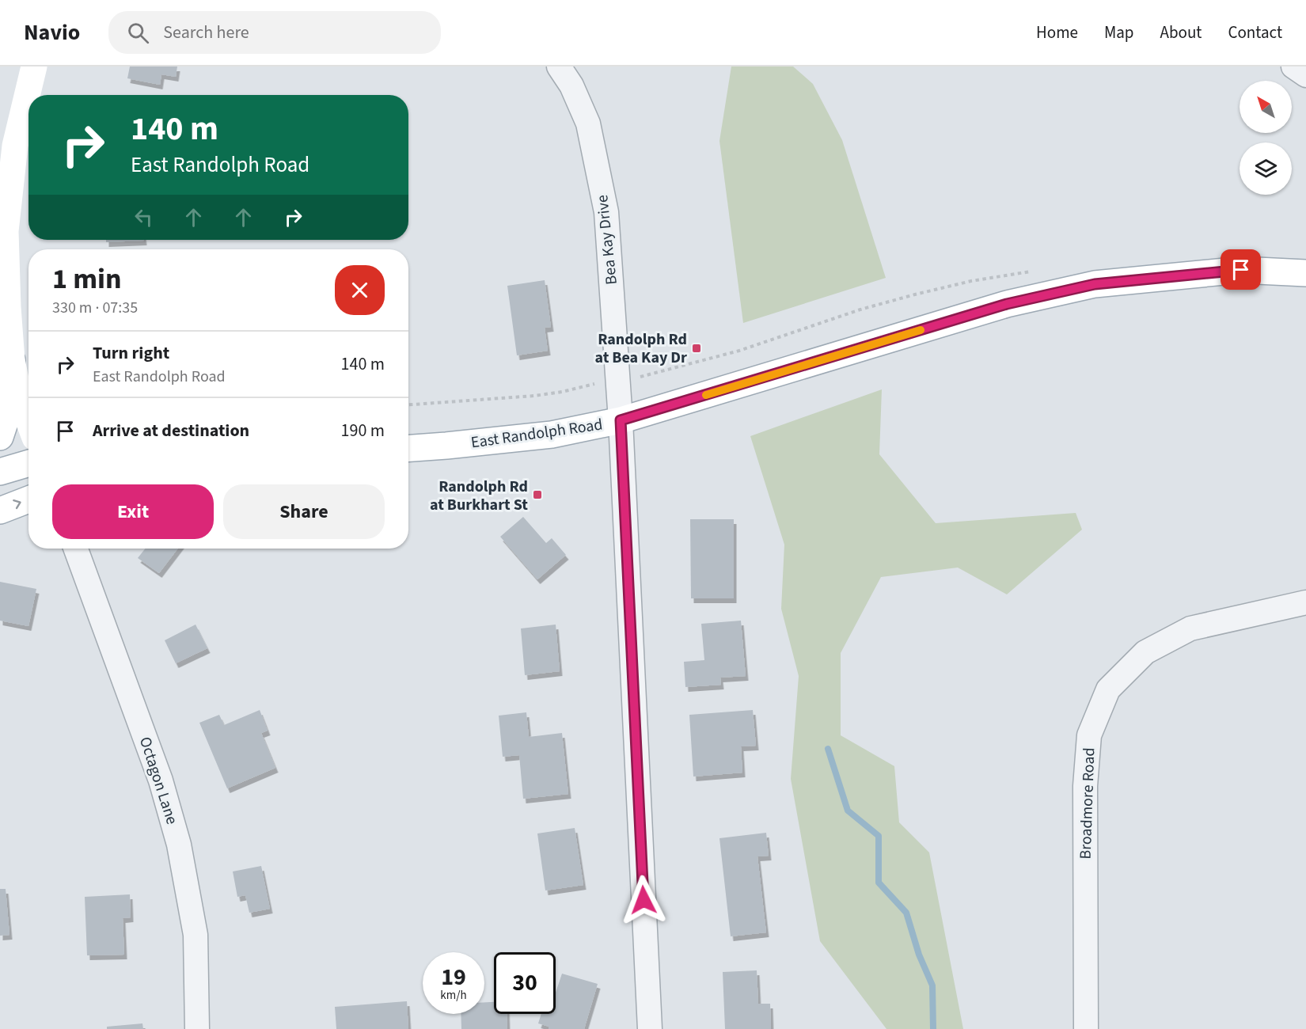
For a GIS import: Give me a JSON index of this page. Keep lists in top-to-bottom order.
{
  "streets": {
    "main road": ["East Randolph Road"],
    "street": ["Bea Kay Drive", "Octagon Lane", "Broadmore Road"]
  },
  "crossings": [
    ["Bea Kay Drive", "East Randolph Road"]
  ],
  "places": {
    "transit": ["Randolph Rd at Bea Kay Dr", "Randolph Rd at Burkhart St"]
  },
  "north": "top left",
  "page": {
    "header": "Navio",
    "search": "Search here",
    "nav": [
      "Home",
      "Map",
      "About",
      "Contact"
    ],
    "turn": ["140 m", "East Randolph Road"],
    "heading": ["1 min", "330 m · 07:35"],
    "list": [
      {
        "name": "Turn right",
        "note": "East Randolph Road",
        "value": "140 m"
      },
      {
        "name": "Arrive at destination",
        "value": "190 m"
      }
    ],
    "buttons": ["Exit", "Share"],
    "speed": "19 km/h",
    "limit": "30"
  }
}
